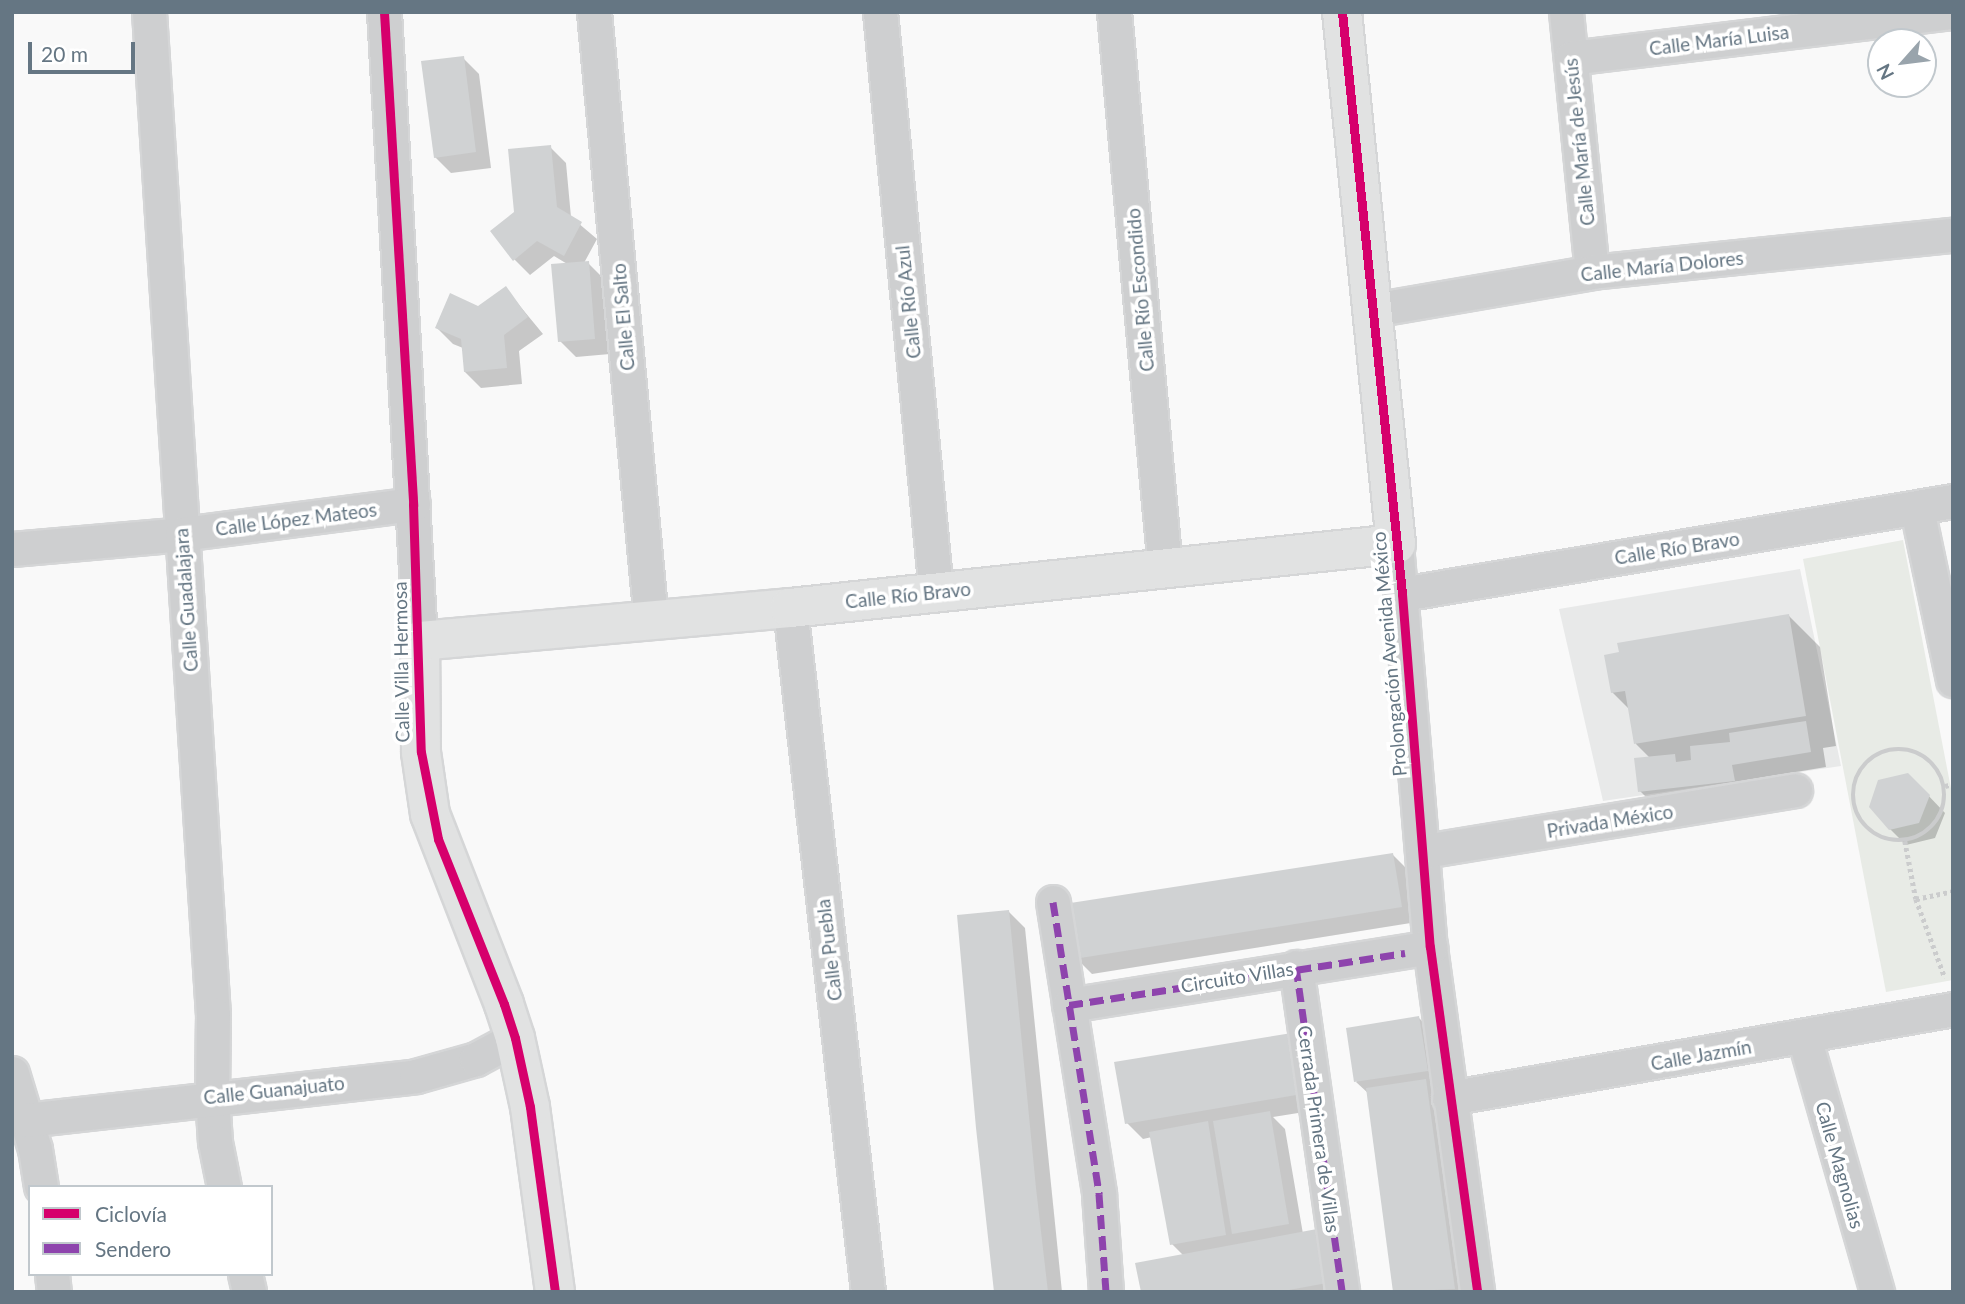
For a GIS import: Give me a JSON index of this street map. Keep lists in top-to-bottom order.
{
  "streets": {
    "street": [
      "Calle María Luisa",
      "Calle María de Jesús",
      "Calle María Dolores",
      "Calle Río Escondido",
      "Calle Río Azul",
      "Calle El Salto",
      "Calle López Mateos",
      "Calle Río Bravo",
      "Calle Guadalajara",
      "Prolongación Avenida México",
      "Calle Villa Hermosa",
      "Privada México",
      "Calle Puebla",
      "Circuito Villas",
      "Calle Jazmín",
      "Calle Guanajuato",
      "Cerrada Primera de Villas",
      "Calle Magnolias"
    ]
  },
  "crossings": [
    ["Calle María Luisa", "Calle María de Jesús"],
    ["Calle María de Jesús", "Calle María Dolores"],
    ["Calle María Dolores", "Prolongación Avenida México"],
    ["Calle Río Escondido", "Calle Río Bravo"],
    ["Calle Río Azul", "Calle Río Bravo"],
    ["Calle El Salto", "Calle Río Bravo"],
    ["Calle López Mateos", "Calle Guadalajara"],
    ["Calle López Mateos", "Calle Villa Hermosa"],
    ["Calle Río Bravo", "Prolongación Avenida México"],
    ["Calle Río Bravo", "Calle Villa Hermosa"],
    ["Calle Río Bravo", "Calle Puebla"],
    ["Calle Guadalajara", "Calle Guanajuato"],
    ["Prolongación Avenida México", "Privada México"],
    ["Prolongación Avenida México", "Circuito Villas"],
    ["Prolongación Avenida México", "Calle Jazmín"],
    ["Calle Villa Hermosa", "Calle Guanajuato"],
    ["Circuito Villas", "Cerrada Primera de Villas"],
    ["Calle Jazmín", "Calle Magnolias"]
  ],
  "legend": ["Ciclovía", "Sendero"],
  "scale_bar": "20 m",
  "north": "bottom left"
}
